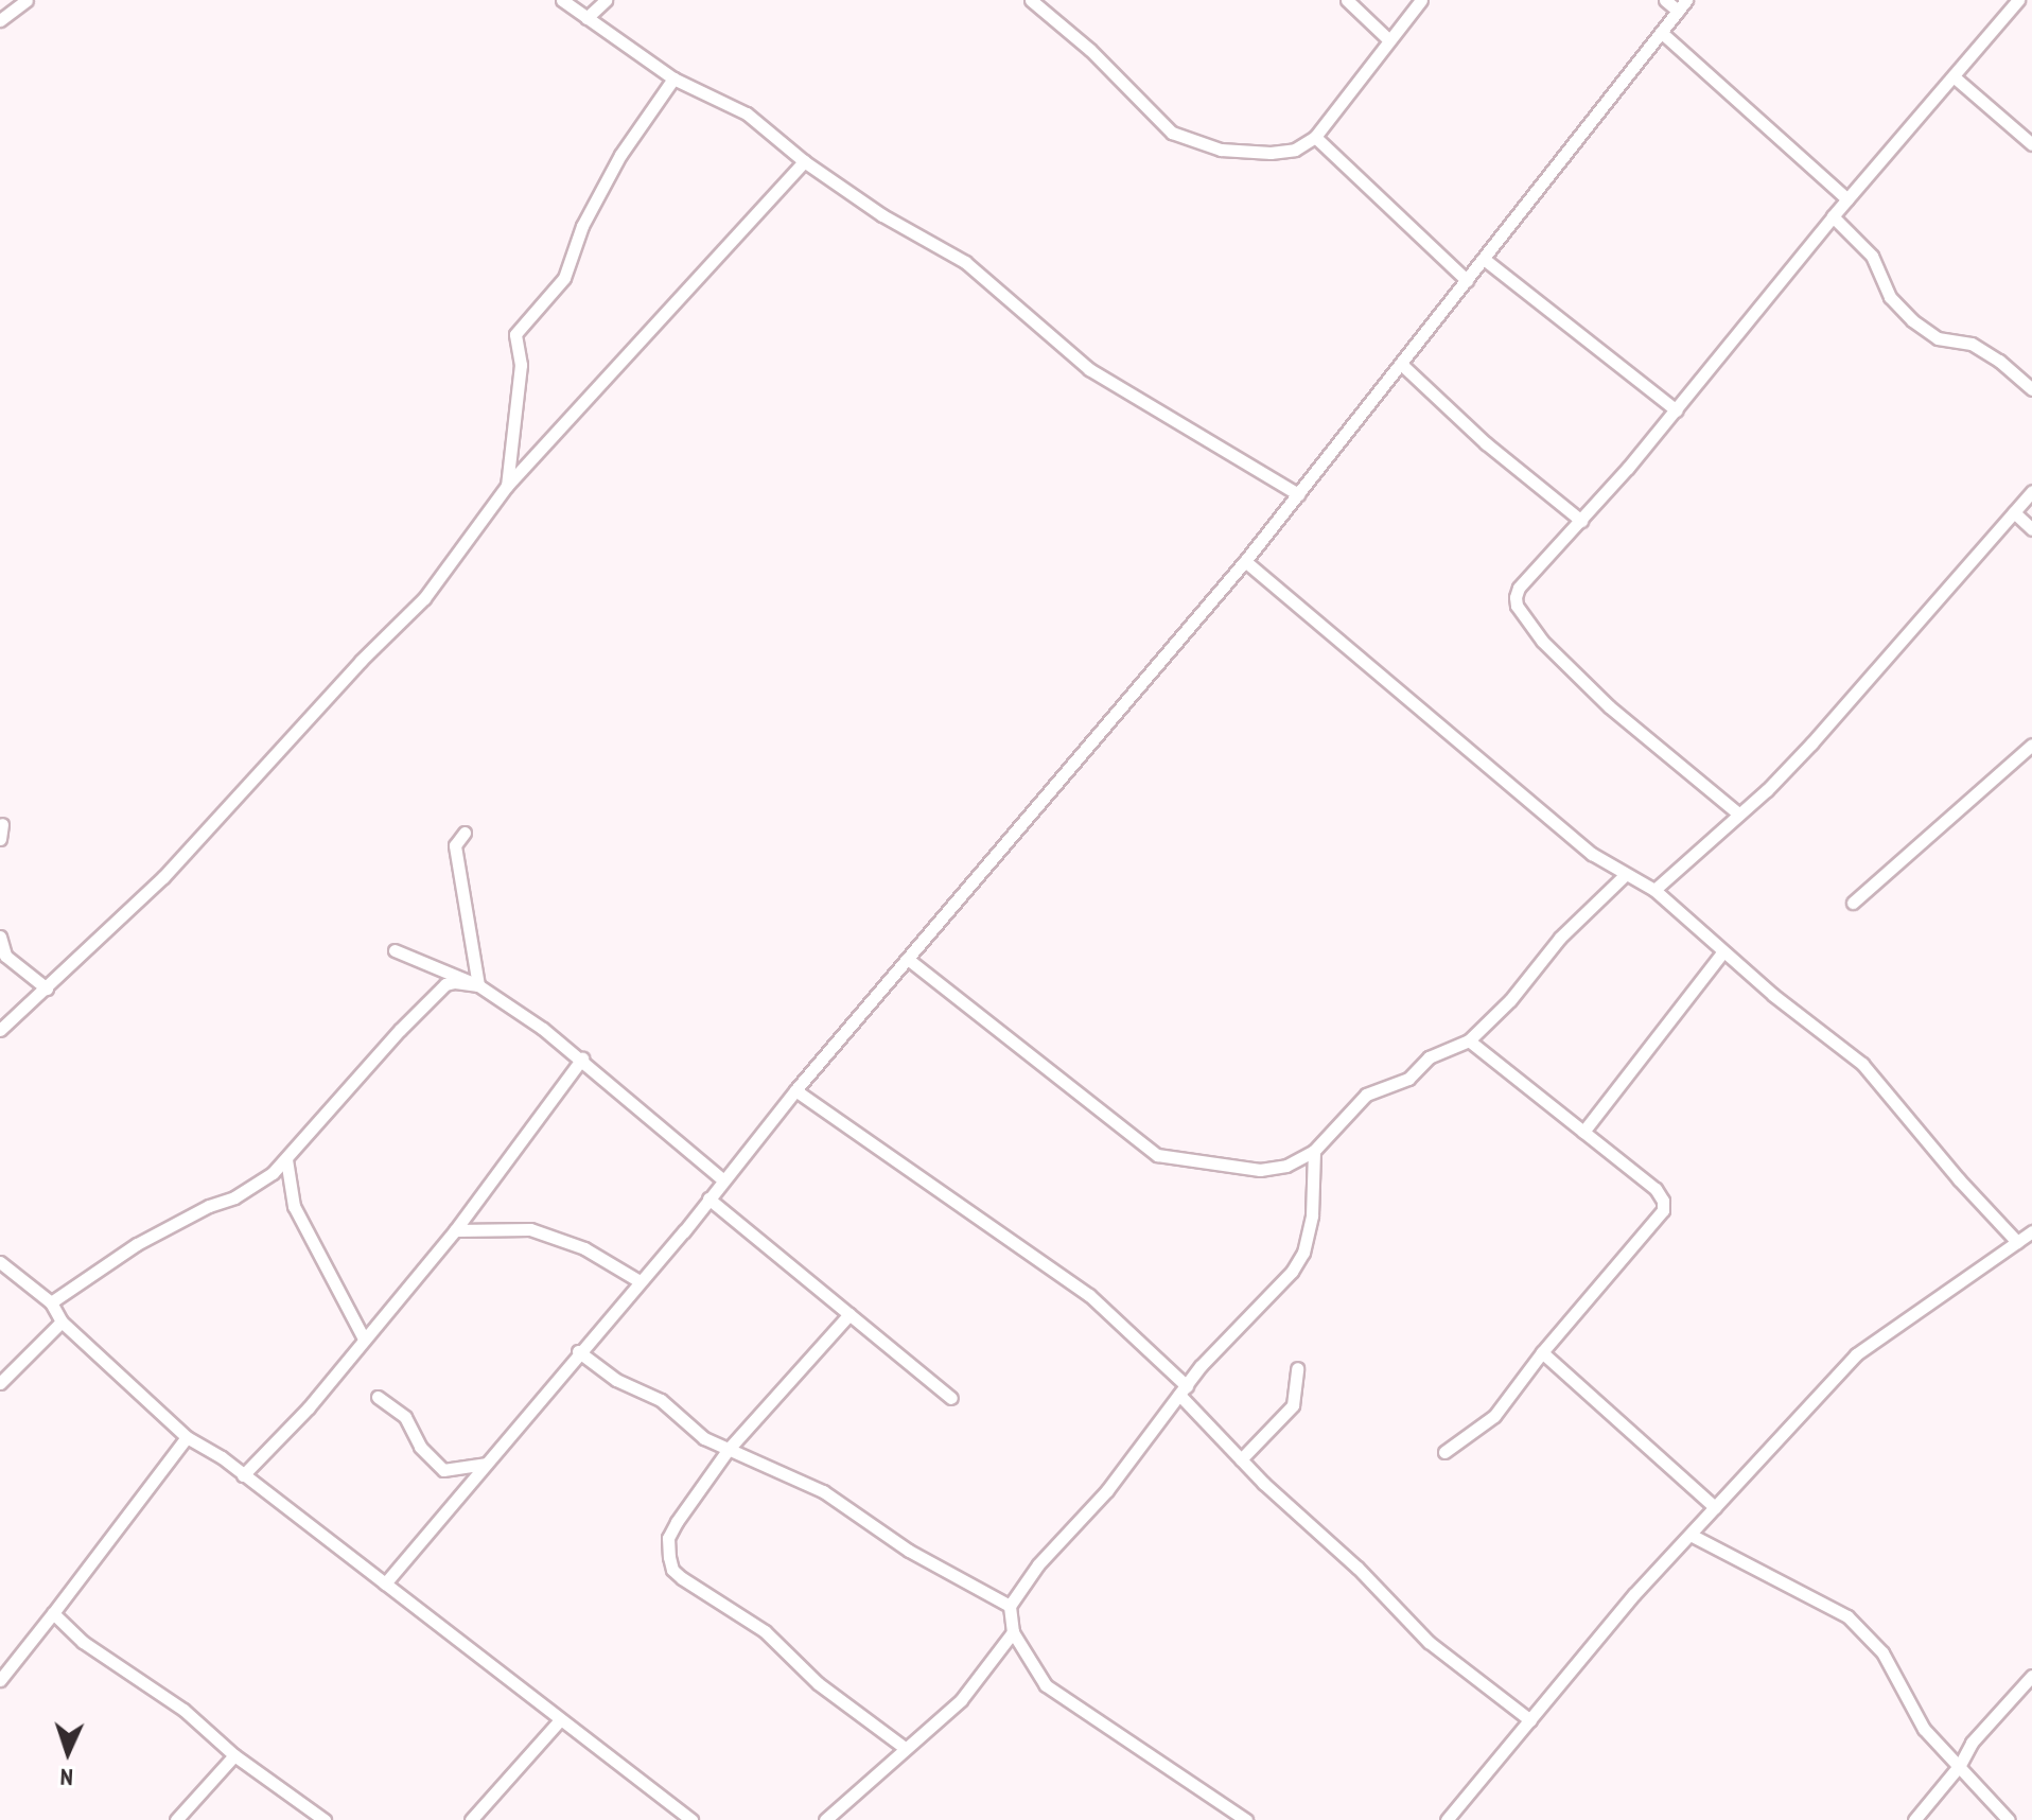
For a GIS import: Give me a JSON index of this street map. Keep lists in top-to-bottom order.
{
  "north": "bottom"
}
